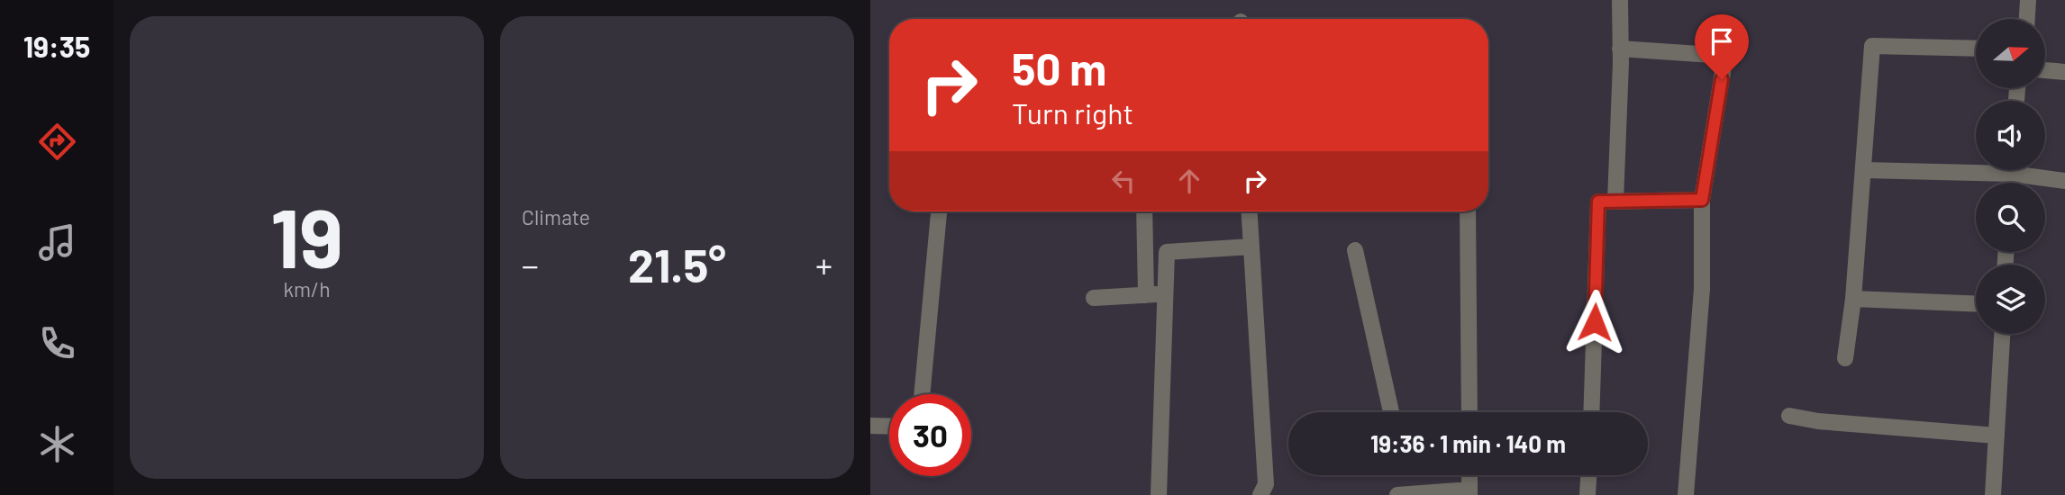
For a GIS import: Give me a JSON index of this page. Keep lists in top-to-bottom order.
{
  "north": "right",
  "page": {
    "tabs": "19:35",
    "tile": [
      ["19", "km/h"],
      "Climate"
    ],
    "turn": ["50 m", "Turn right"],
    "heat": ["−", "21.5°", "+"],
    "limit": "30",
    "trip": "19:36 · 1 min · 140 m"
  }
}
